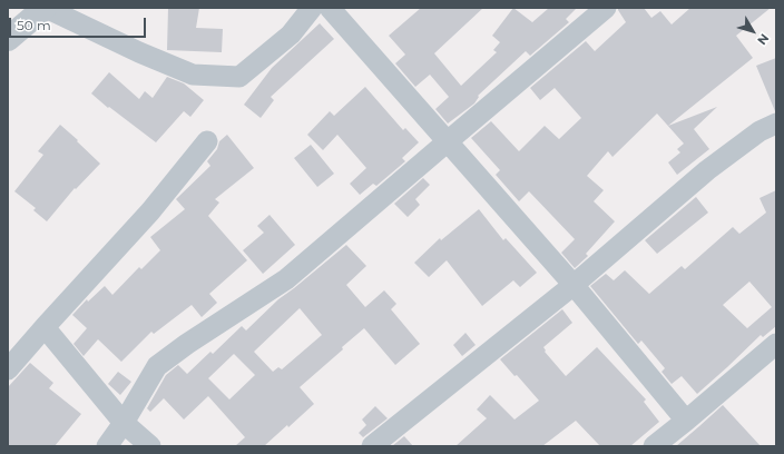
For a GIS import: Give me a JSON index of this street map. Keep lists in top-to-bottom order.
{
  "scale_bar": "50 m",
  "north": "bottom right"
}
